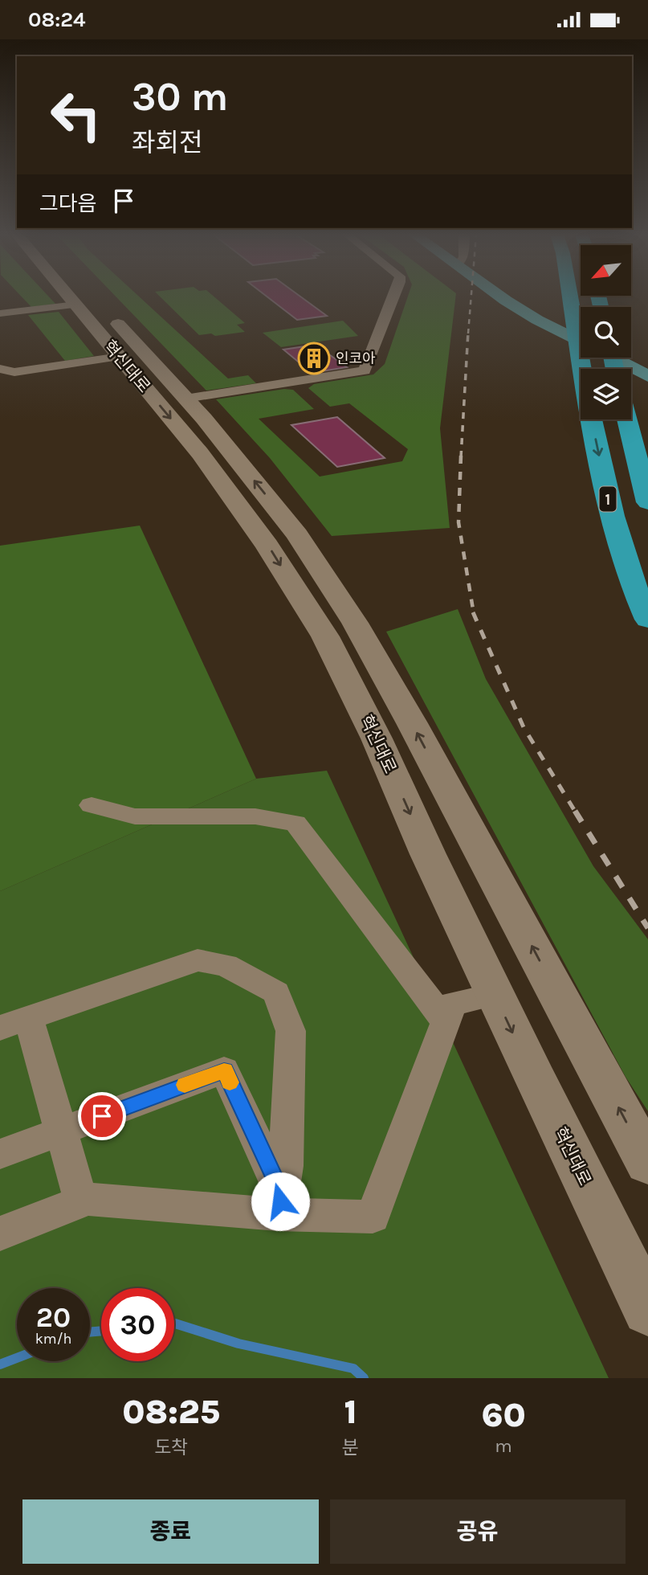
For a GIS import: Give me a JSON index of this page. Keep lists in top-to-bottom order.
{
  "streets": {
    "highway": ["1"],
    "main road": ["혁신대로"]
  },
  "places": {
    "building": ["인코아"]
  },
  "north": "bottom left",
  "page": {
    "status": "08:24",
    "turn": ["30 m", "좌회전"],
    "then": "그다음",
    "speed": "20 km/h",
    "limit": "30",
    "eta": [
      "08:25",
      "도착",
      "1",
      "분",
      "60",
      "m"
    ],
    "buttons": ["종료", "공유"]
  }
}
